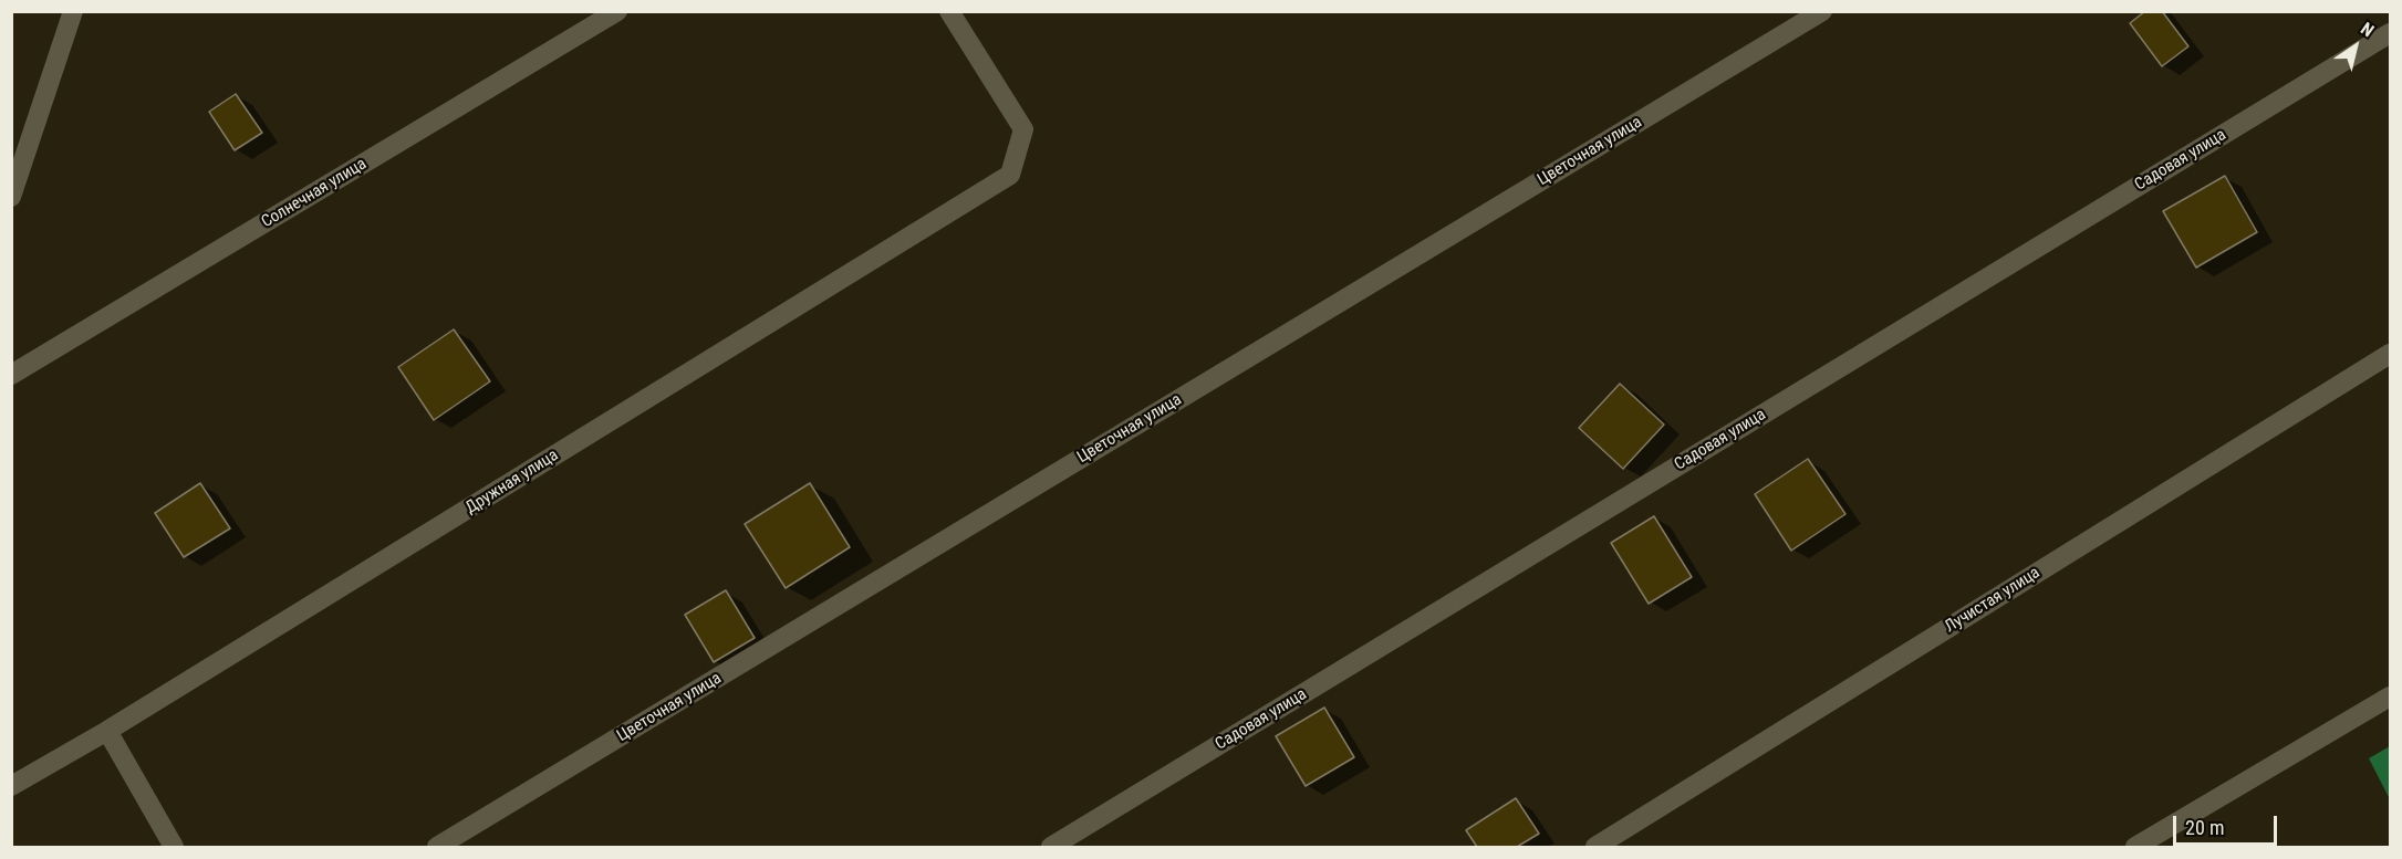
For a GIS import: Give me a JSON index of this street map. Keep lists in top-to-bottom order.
{
  "streets": {
    "street": [
      "Цветочная улица",
      "Садовая улица",
      "Солнечная улица",
      "Дружная улица",
      "Лучистая улица"
    ]
  },
  "scale_bar": "20 m",
  "north": "top right"
}
